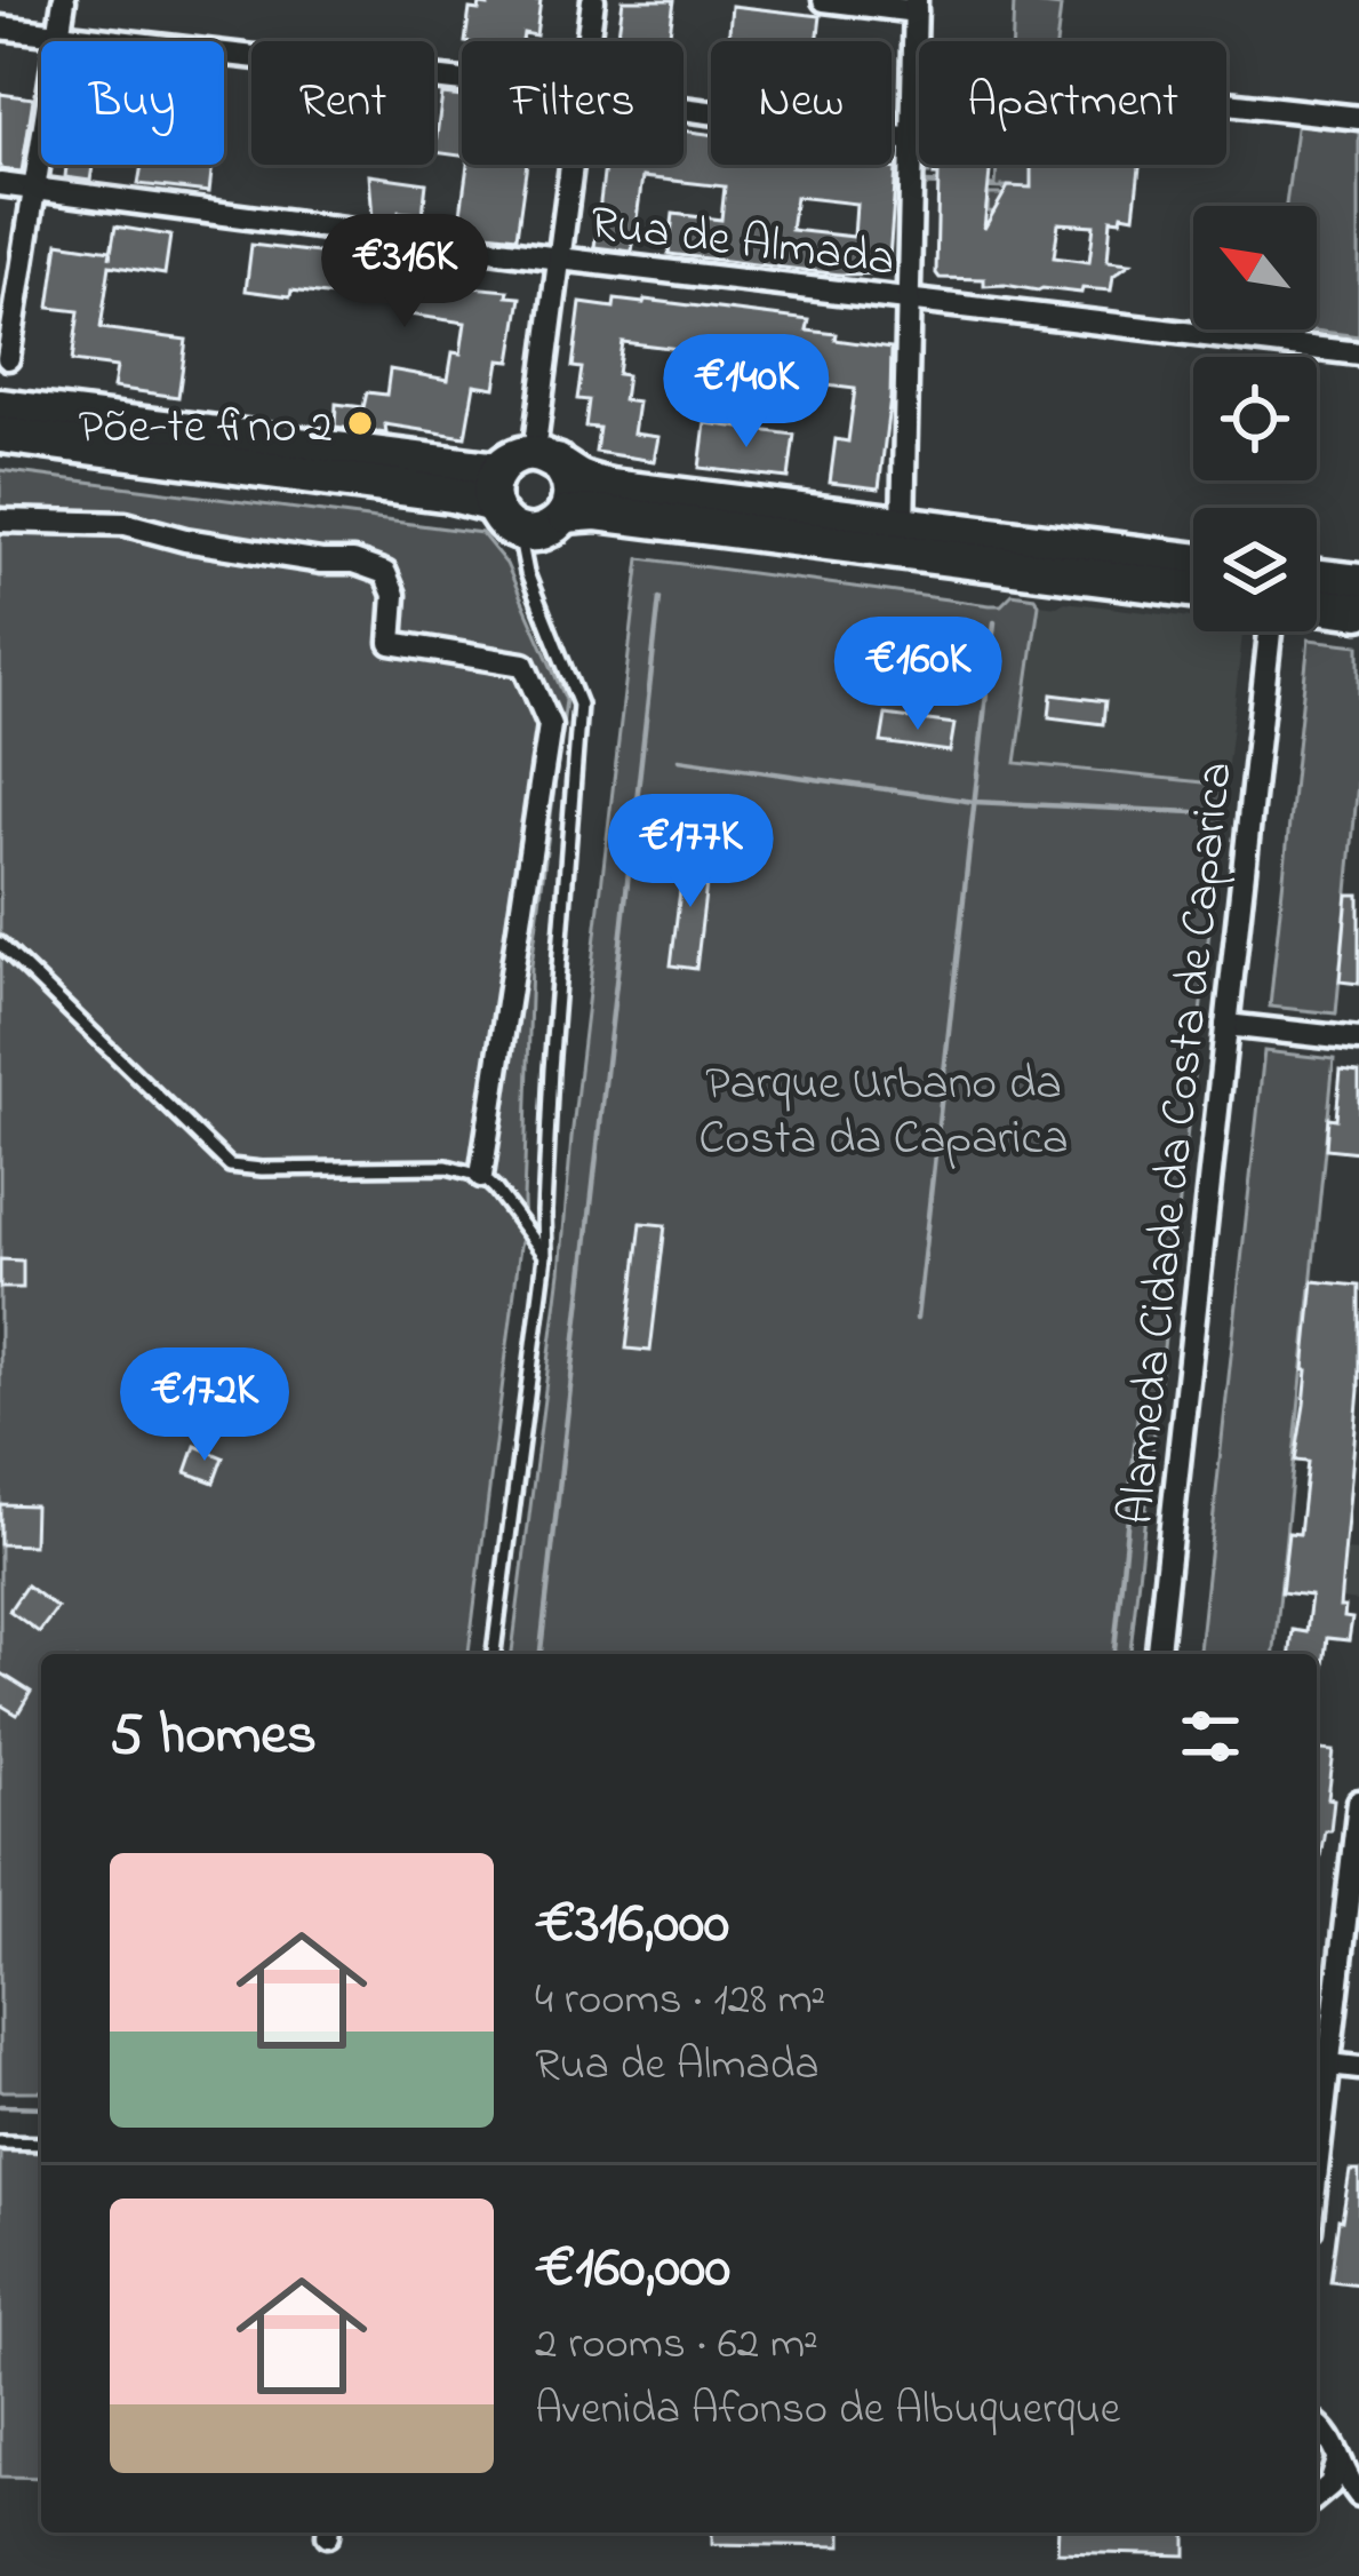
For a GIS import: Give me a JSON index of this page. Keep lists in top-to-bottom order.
{
  "streets": {
    "street": ["Rua de Almada", "Alameda Cidade da Costa de Caparica"]
  },
  "parks": ["Parque Urbano da Costa da Caparica"],
  "places": ["Põe-te fino 2"],
  "north": "top left",
  "page": {
    "chip": [
      "Buy",
      "Rent",
      "Filters",
      "New",
      "Apartment"
    ],
    "price": [
      "€316K",
      "€140K",
      "€160K",
      "€177K",
      "€172K"
    ],
    "heading": "5 homes",
    "list": [
      {
        "name": "€316,000",
        "note": "4 rooms · 128 m² · Rua de Almada"
      },
      {
        "name": "€160,000",
        "note": "2 rooms · 62 m² · Avenida Afonso de Albuquerque"
      }
    ]
  }
}
